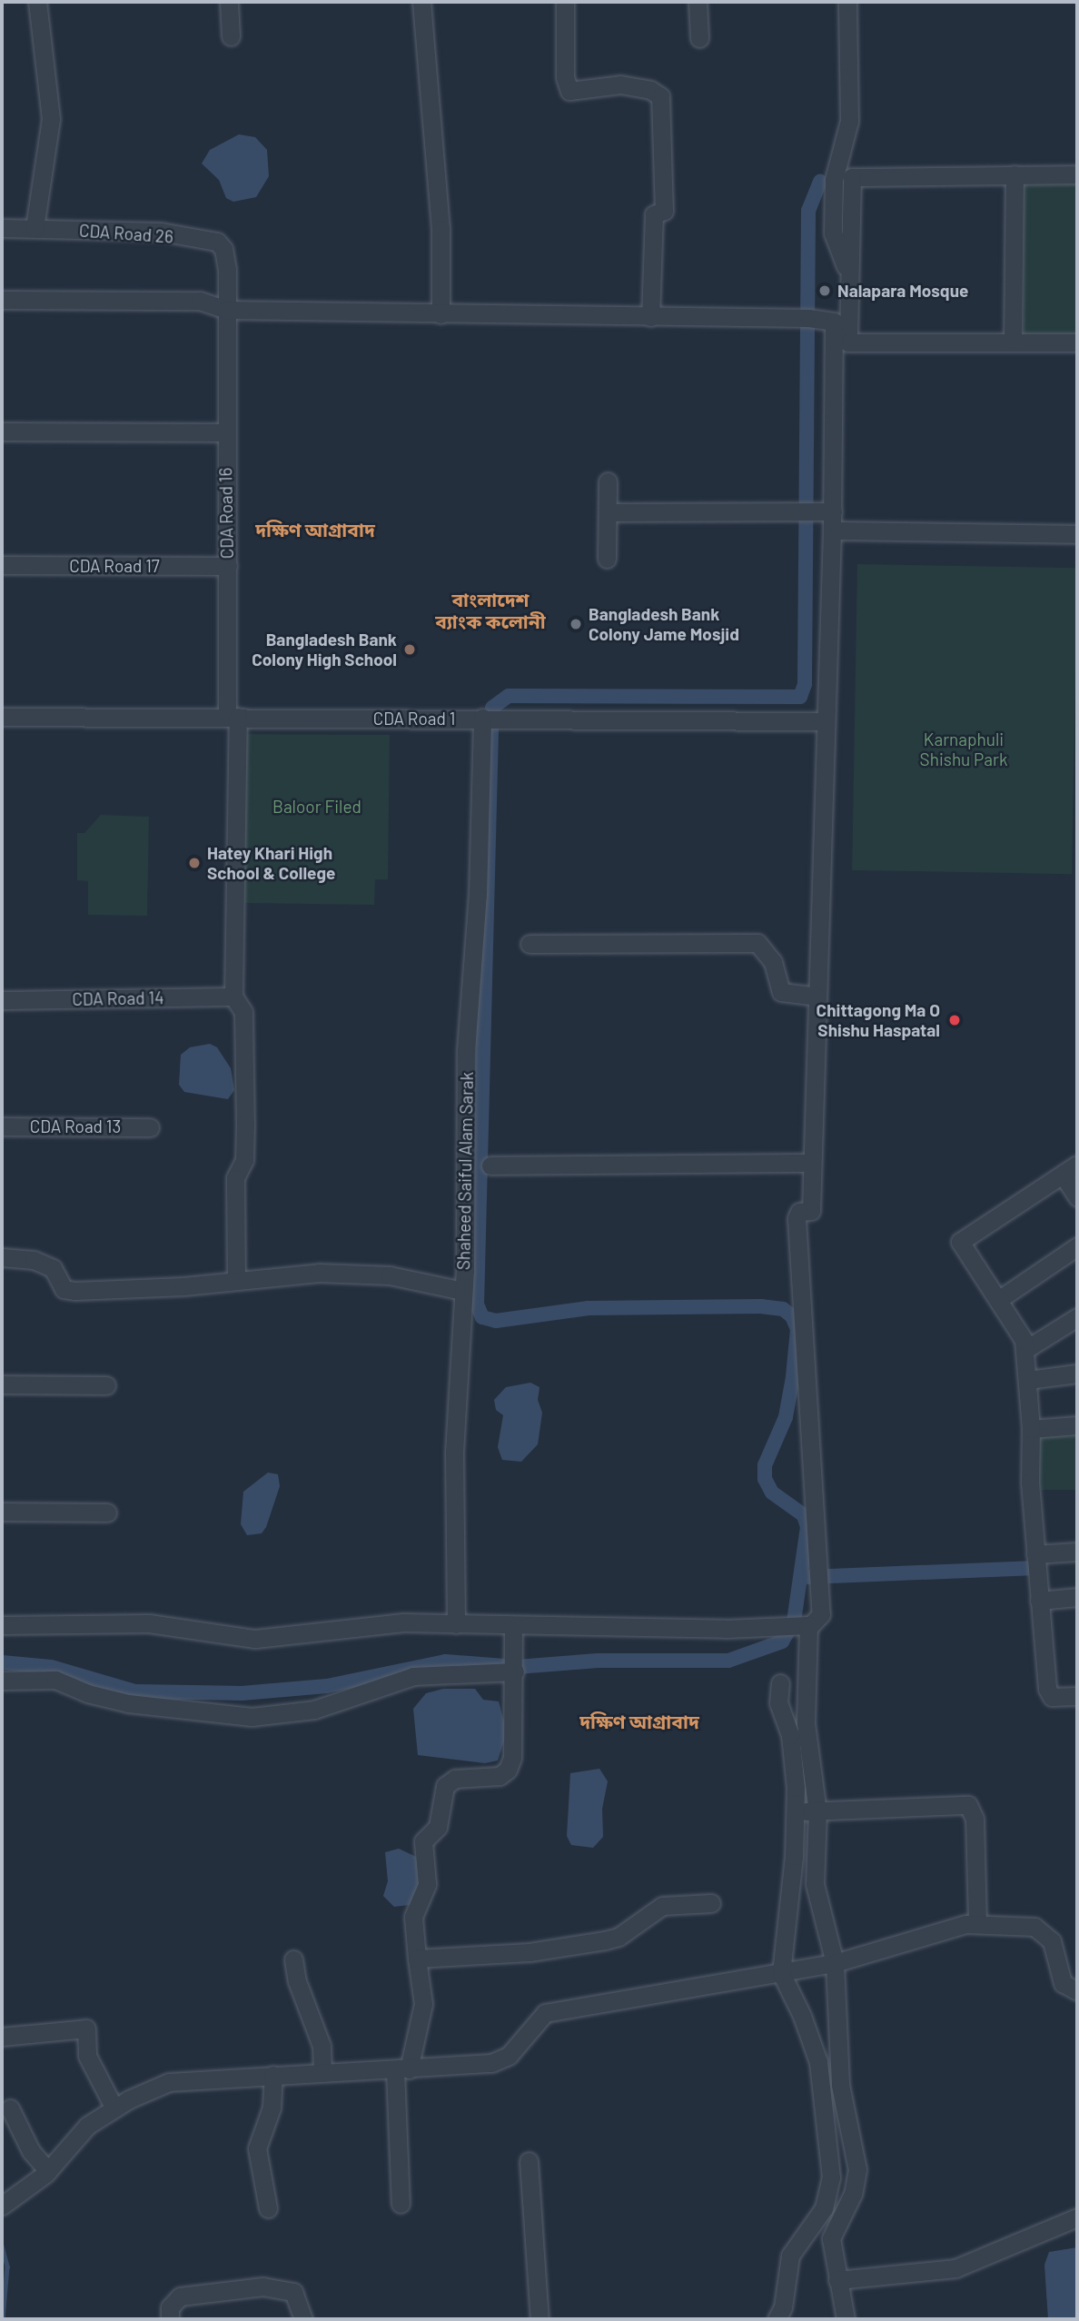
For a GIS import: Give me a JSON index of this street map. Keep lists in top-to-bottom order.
{
  "streets": {
    "street": [
      "CDA Road 26",
      "CDA Road 16",
      "CDA Road 17",
      "CDA Road 1",
      "CDA Road 14",
      "CDA Road 13",
      "Shaheed Saiful Alam Sarak"
    ]
  },
  "crossings": [
    ["CDA Road 26", "CDA Road 16"],
    ["CDA Road 16", "CDA Road 17"],
    ["CDA Road 16", "CDA Road 1"],
    ["CDA Road 16", "CDA Road 14"],
    ["CDA Road 1", "Shaheed Saiful Alam Sarak"]
  ],
  "districts": ["দক্ষিণ আগ্রাবাদ", "বাংলাদেশ ব্যাংক কলোনী", "দক্ষিণ আগ্রাবাদ"],
  "parks": ["Karnaphuli Shishu Park", "Baloor Filed"],
  "places": [
    "Nalapara Mosque",
    "Bangladesh Bank Colony Jame Mosjid",
    "Bangladesh Bank Colony High School",
    "Hatey Khari High School & College",
    "Chittagong Ma O Shishu Haspatal"
  ]
}
